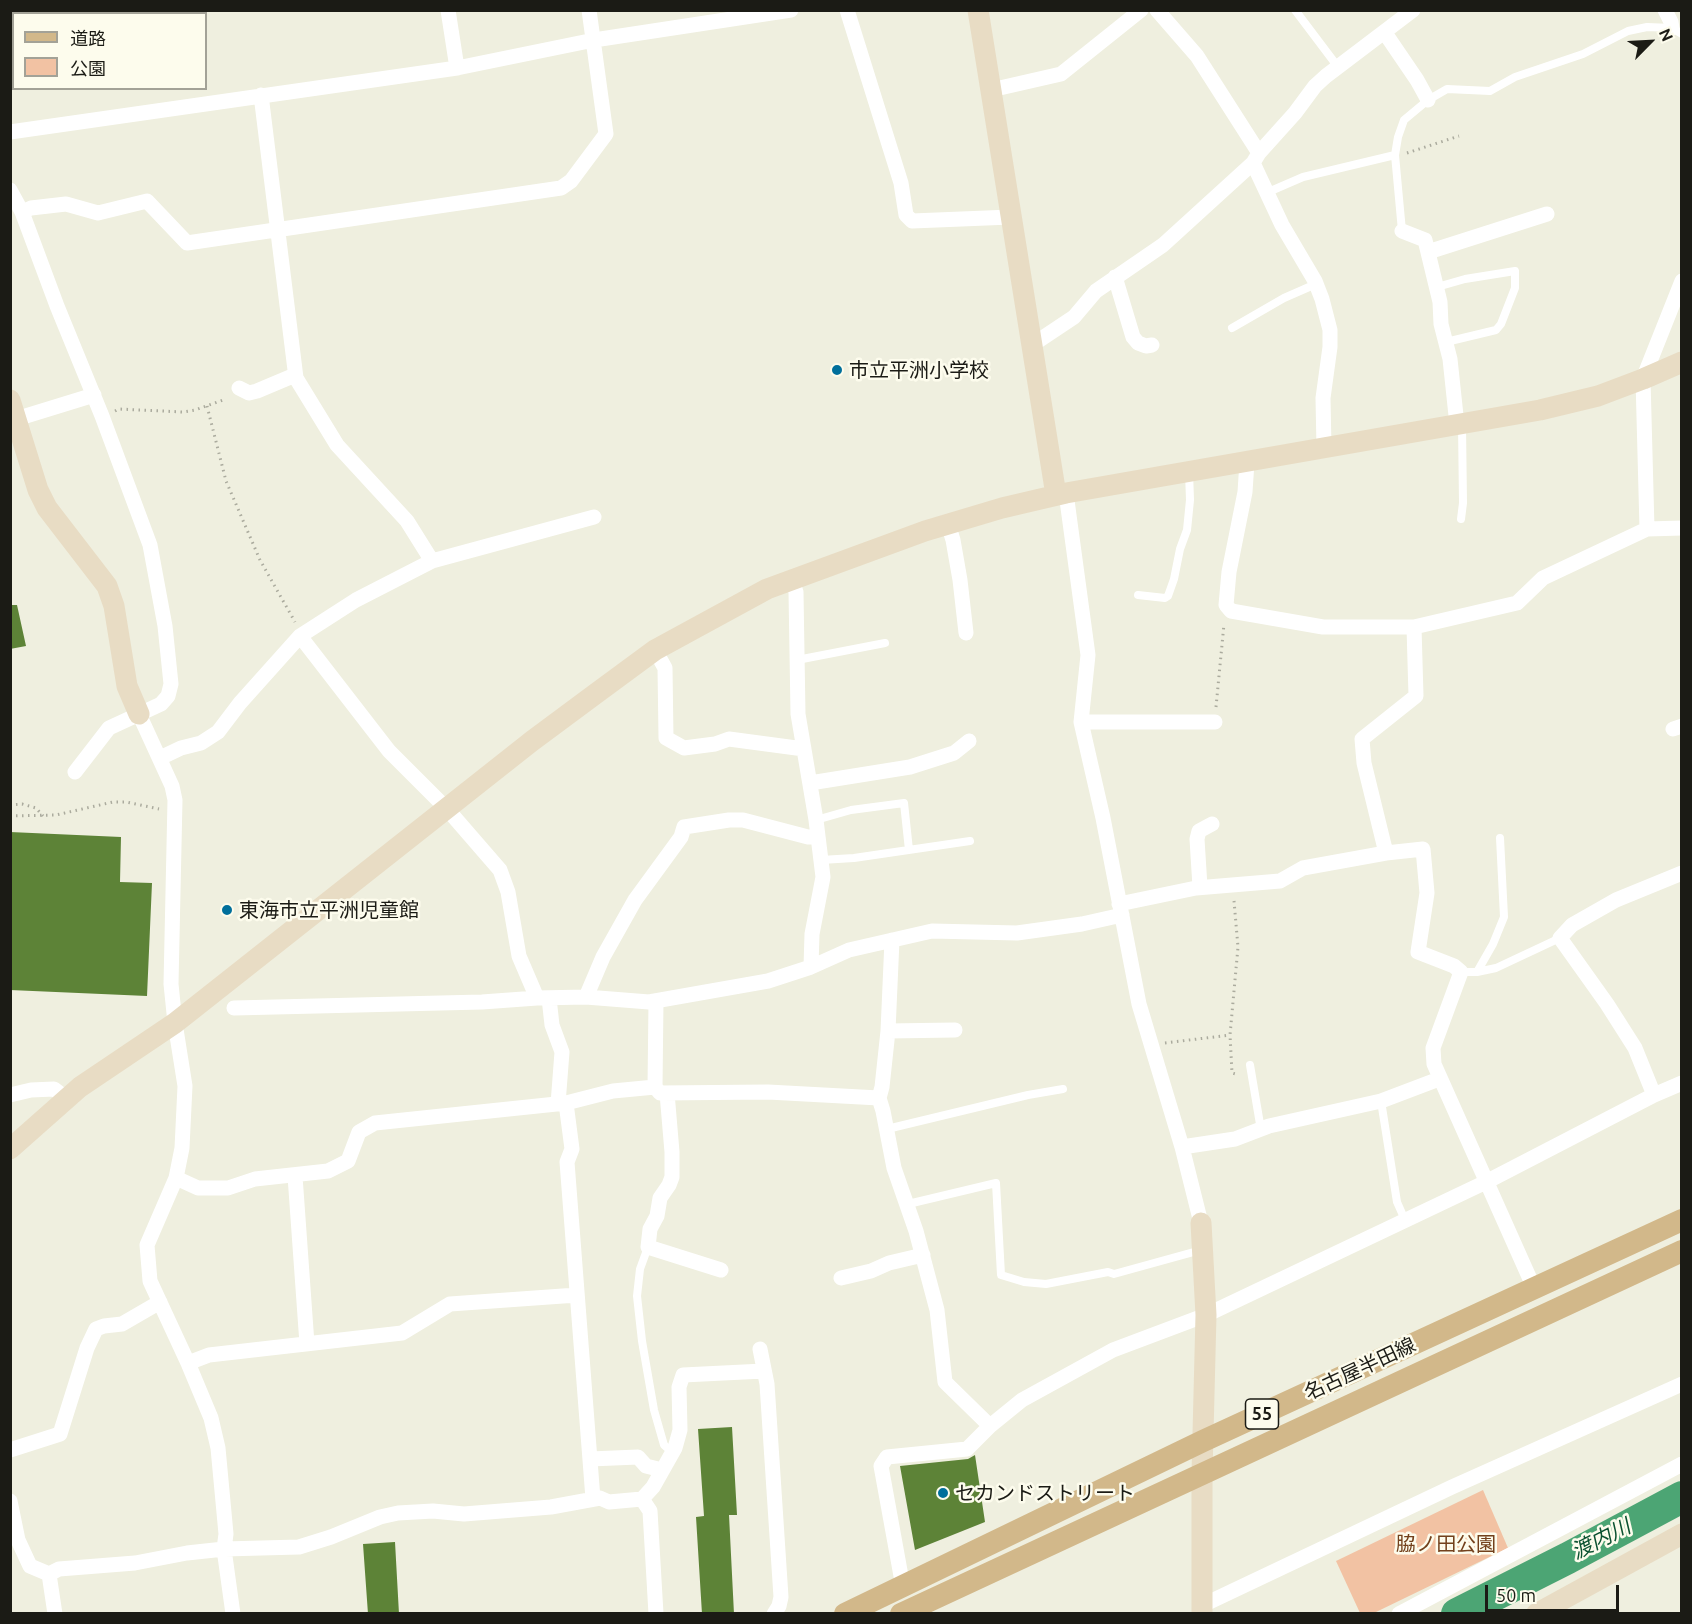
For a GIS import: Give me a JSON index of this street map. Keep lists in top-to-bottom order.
{
  "streets": {
    "main road": ["名古屋半田線", "55"]
  },
  "water": ["渡内川"],
  "parks": ["脇ノ田公園"],
  "places": ["市立平洲小学校", "東海市立平洲児童館", "セカンドストリート"],
  "legend": ["道路", "公園"],
  "scale_bar": "50 m",
  "north": "top right"
}
